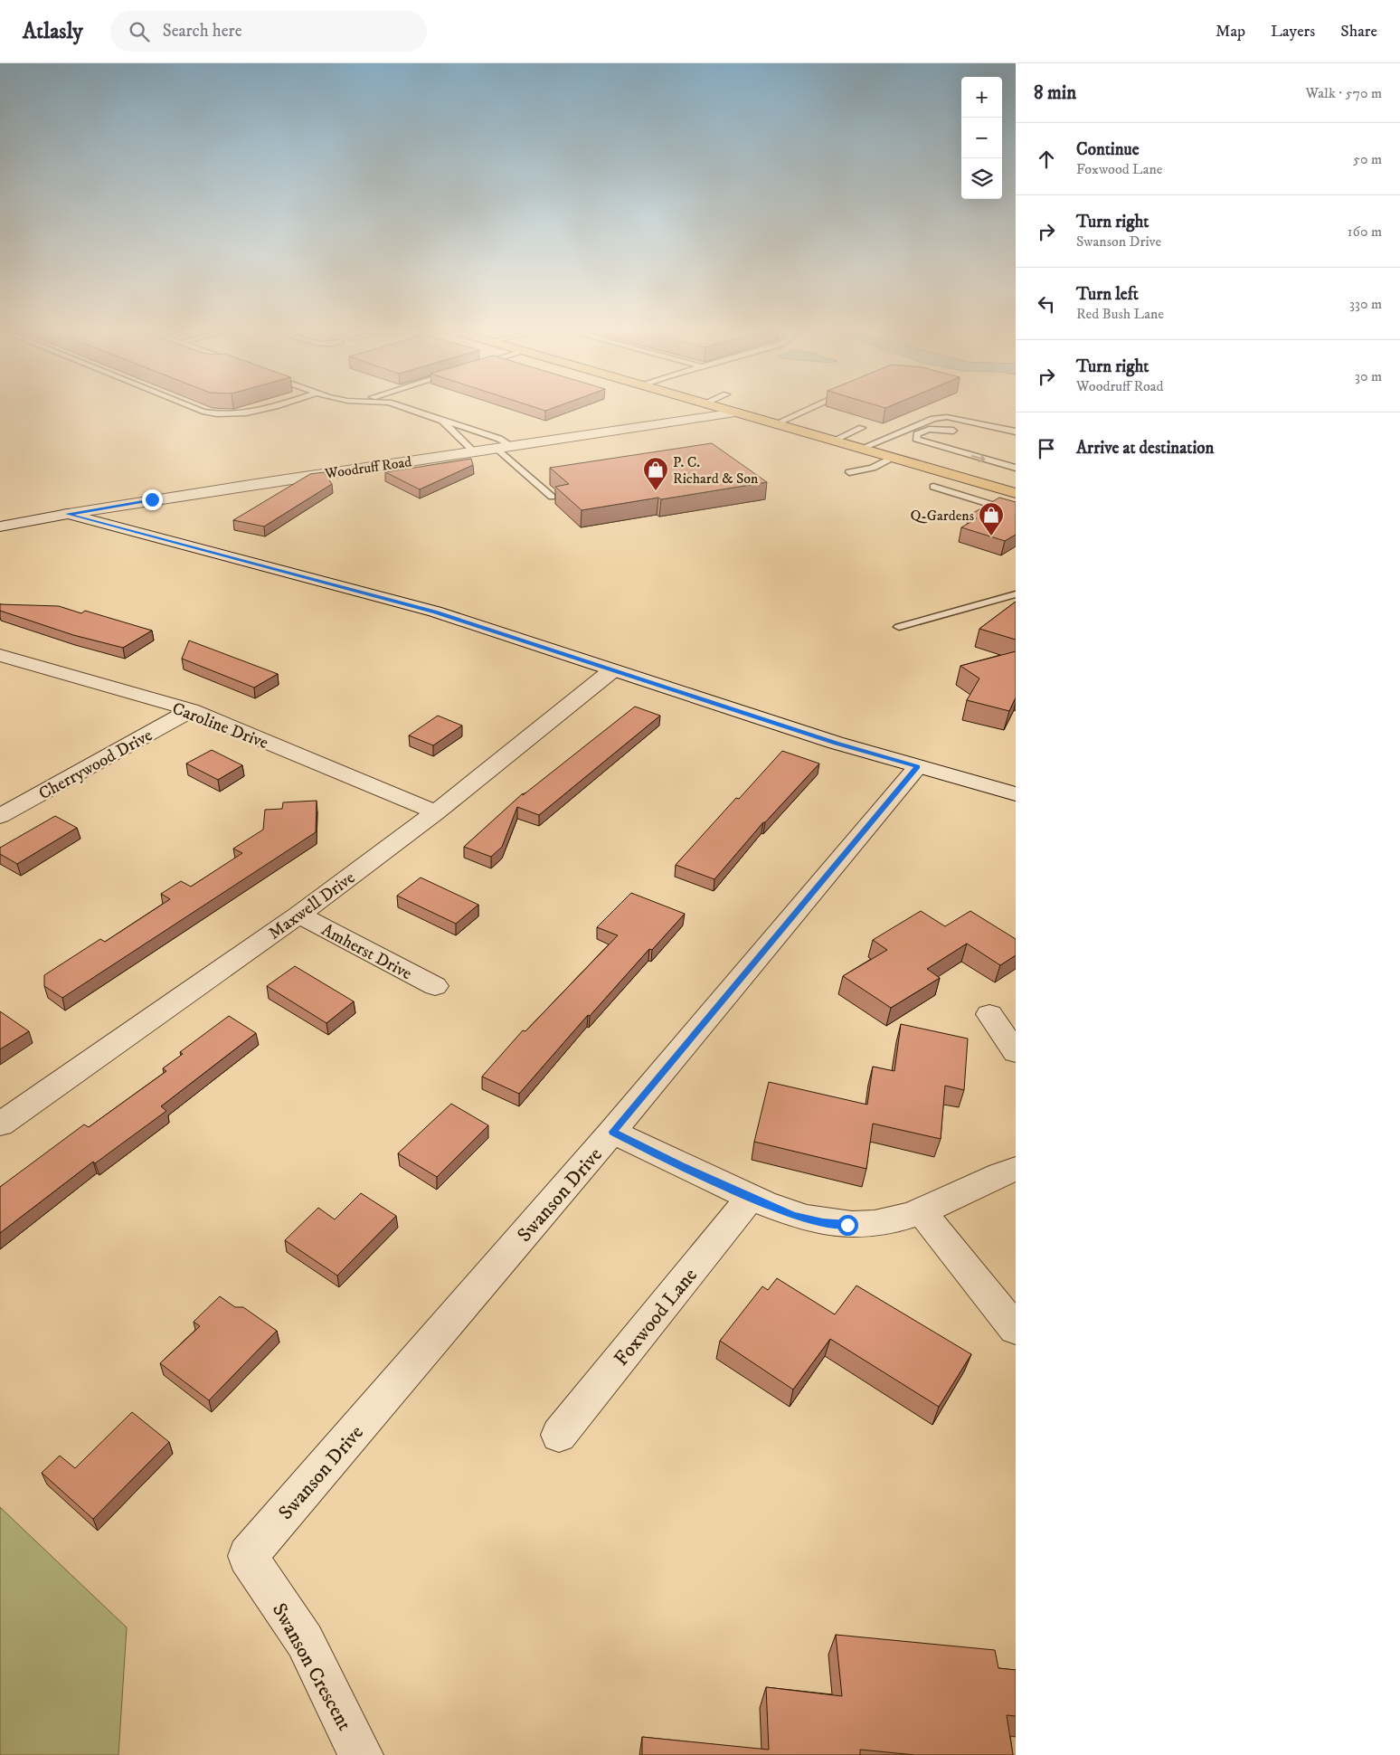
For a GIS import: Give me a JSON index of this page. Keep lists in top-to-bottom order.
{
  "streets": {
    "street": [
      "Woodruff Road",
      "Caroline Drive",
      "Cherrywood Drive",
      "Maxwell Drive",
      "Amherst Drive",
      "Swanson Drive",
      "Foxwood Lane",
      "Swanson Crescent"
    ]
  },
  "crossings": [
    ["Caroline Drive", "Cherrywood Drive"],
    ["Caroline Drive", "Maxwell Drive"],
    ["Maxwell Drive", "Amherst Drive"],
    ["Swanson Drive", "Swanson Crescent"]
  ],
  "places": {
    "shop": ["P. C. Richard & Son", "Q-Gardens"]
  },
  "page": {
    "header": "Atlasly",
    "search": "Search here",
    "nav": ["Map", "Layers", "Share"],
    "heading": ["8 min", "Walk · 570 m"],
    "map_buttons": ["+", "−"],
    "list": [
      ["Continue", "Foxwood Lane", "50 m"],
      ["Turn right", "Swanson Drive", "160 m"],
      ["Turn left", "Red Bush Lane", "330 m"],
      ["Turn right", "Woodruff Road", "30 m"],
      "Arrive at destination"
    ]
  }
}
